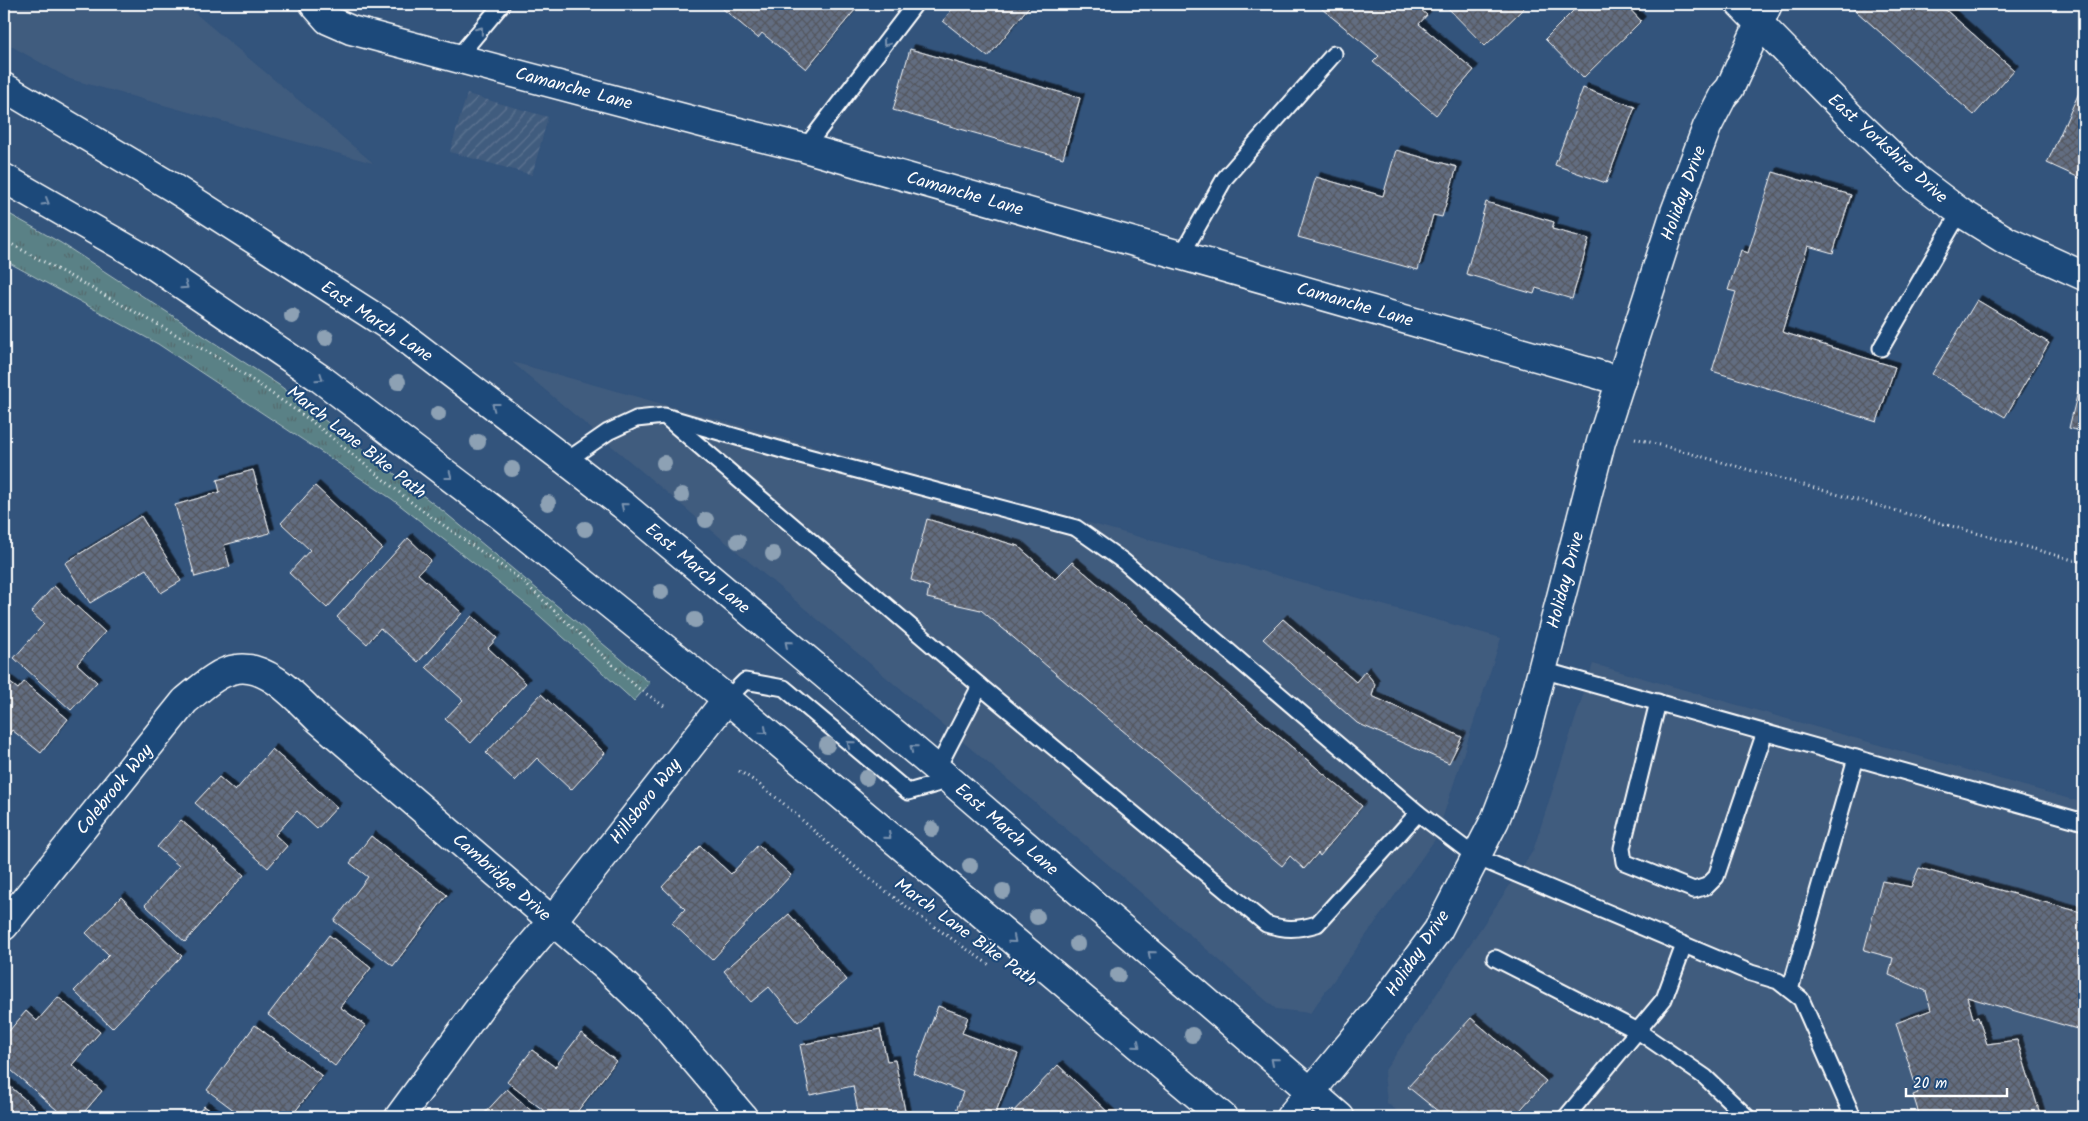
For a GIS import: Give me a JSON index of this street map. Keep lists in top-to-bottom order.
{
  "streets": {
    "street": [
      "Camanche Lane",
      "East Yorkshire Drive",
      "Holiday Drive",
      "East March Lane",
      "Colebrook Way",
      "Hillsboro Way",
      "Cambridge Drive"
    ],
    "path": ["March Lane Bike Path"]
  },
  "crossings": [
    ["Camanche Lane", "Holiday Drive"],
    ["East Yorkshire Drive", "Holiday Drive"],
    ["Holiday Drive", "East March Lane"],
    ["East March Lane", "Hillsboro Way"],
    ["Colebrook Way", "Cambridge Drive"],
    ["Hillsboro Way", "Cambridge Drive"]
  ],
  "scale_bar": "20 m"
}
